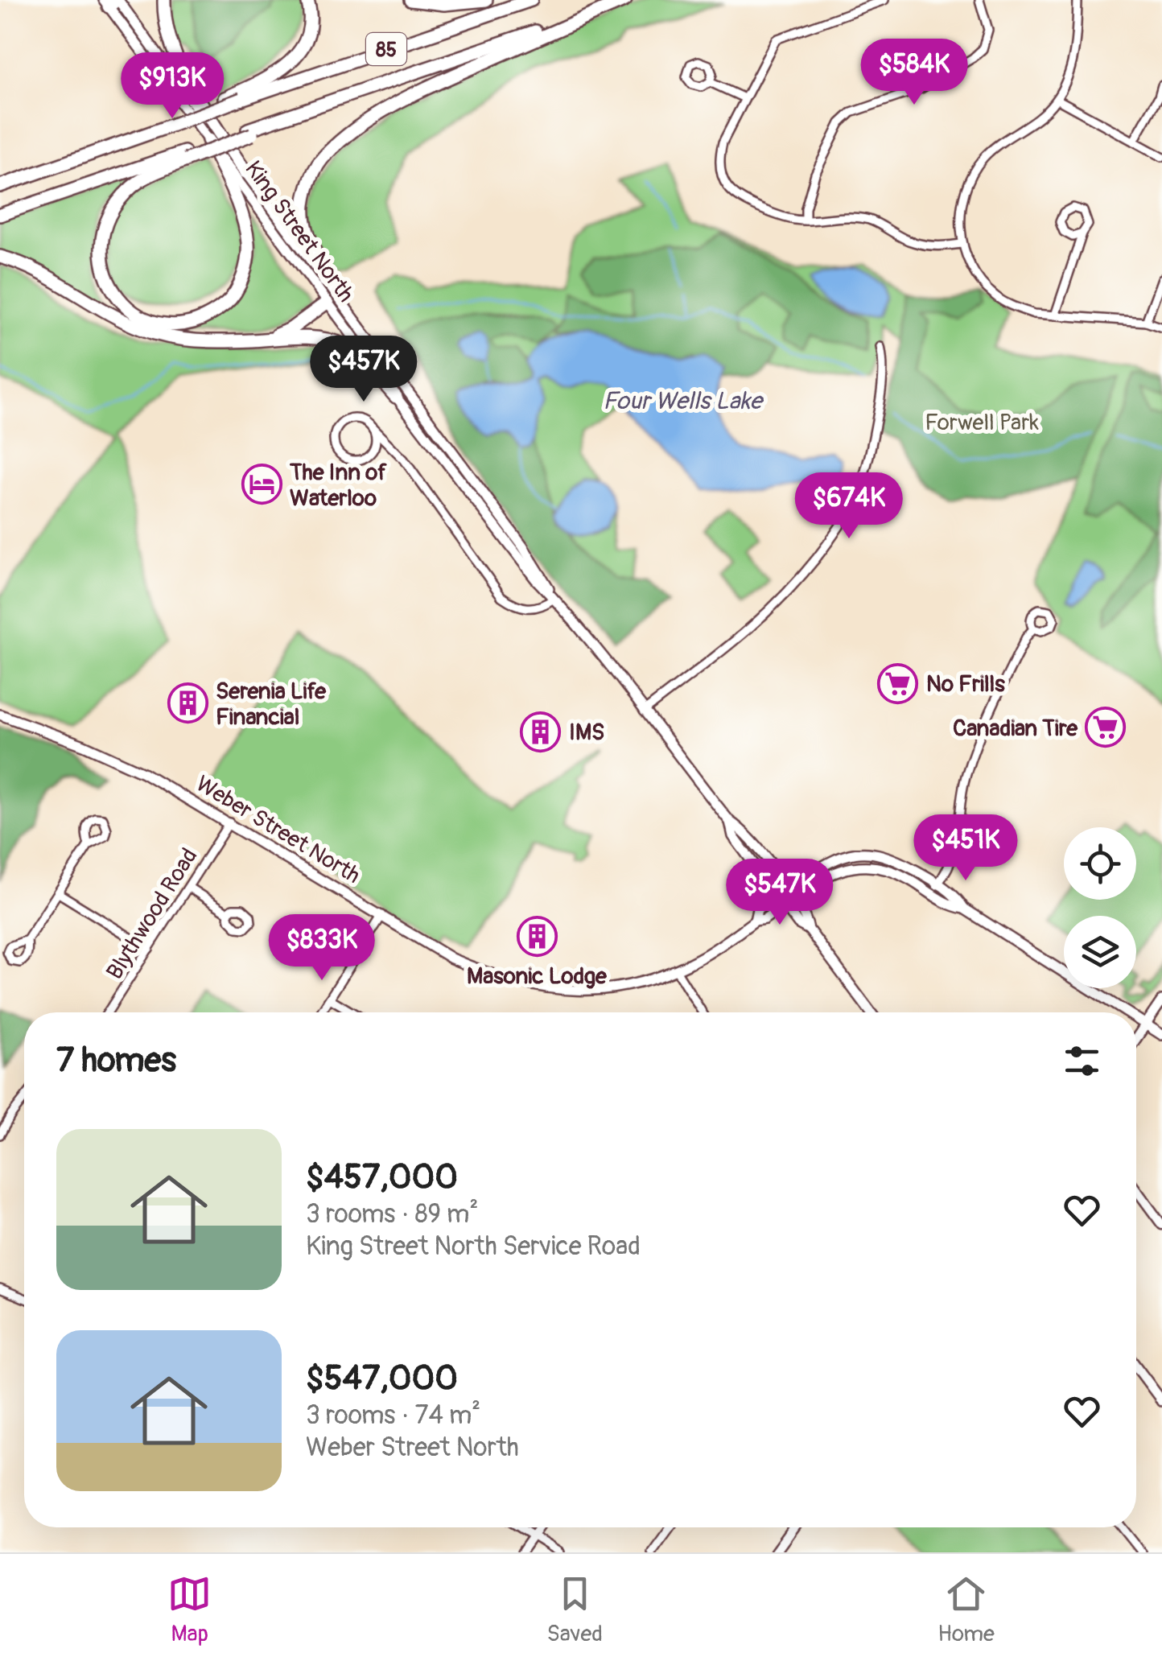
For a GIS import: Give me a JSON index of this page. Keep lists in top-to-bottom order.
{
  "streets": {
    "highway": ["85"],
    "main road": ["King Street North", "Weber Street North"],
    "street": ["Blythwood Road"]
  },
  "crossings": [
    ["King Street North", "Weber Street North"],
    ["Weber Street North", "Blythwood Road"]
  ],
  "water": ["Four Wells Lake"],
  "parks": ["Forwell Park"],
  "places": {
    "hotel": ["The Inn of Waterloo"],
    "supermarket": ["No Frills", "Canadian Tire"],
    "building": ["Serenia Life Financial", "IMS", "Masonic Lodge"]
  },
  "page": {
    "price": [
      "$584K",
      "$913K",
      "$457K",
      "$674K",
      "$451K",
      "$547K",
      "$833K"
    ],
    "heading": "7 homes",
    "list": [
      {
        "name": "$457,000",
        "note": "3 rooms · 89 m² · King Street North Service Road"
      },
      {
        "name": "$547,000",
        "note": "3 rooms · 74 m² · Weber Street North"
      }
    ],
    "tabs": ["Map", "Saved", "Home"]
  }
}
